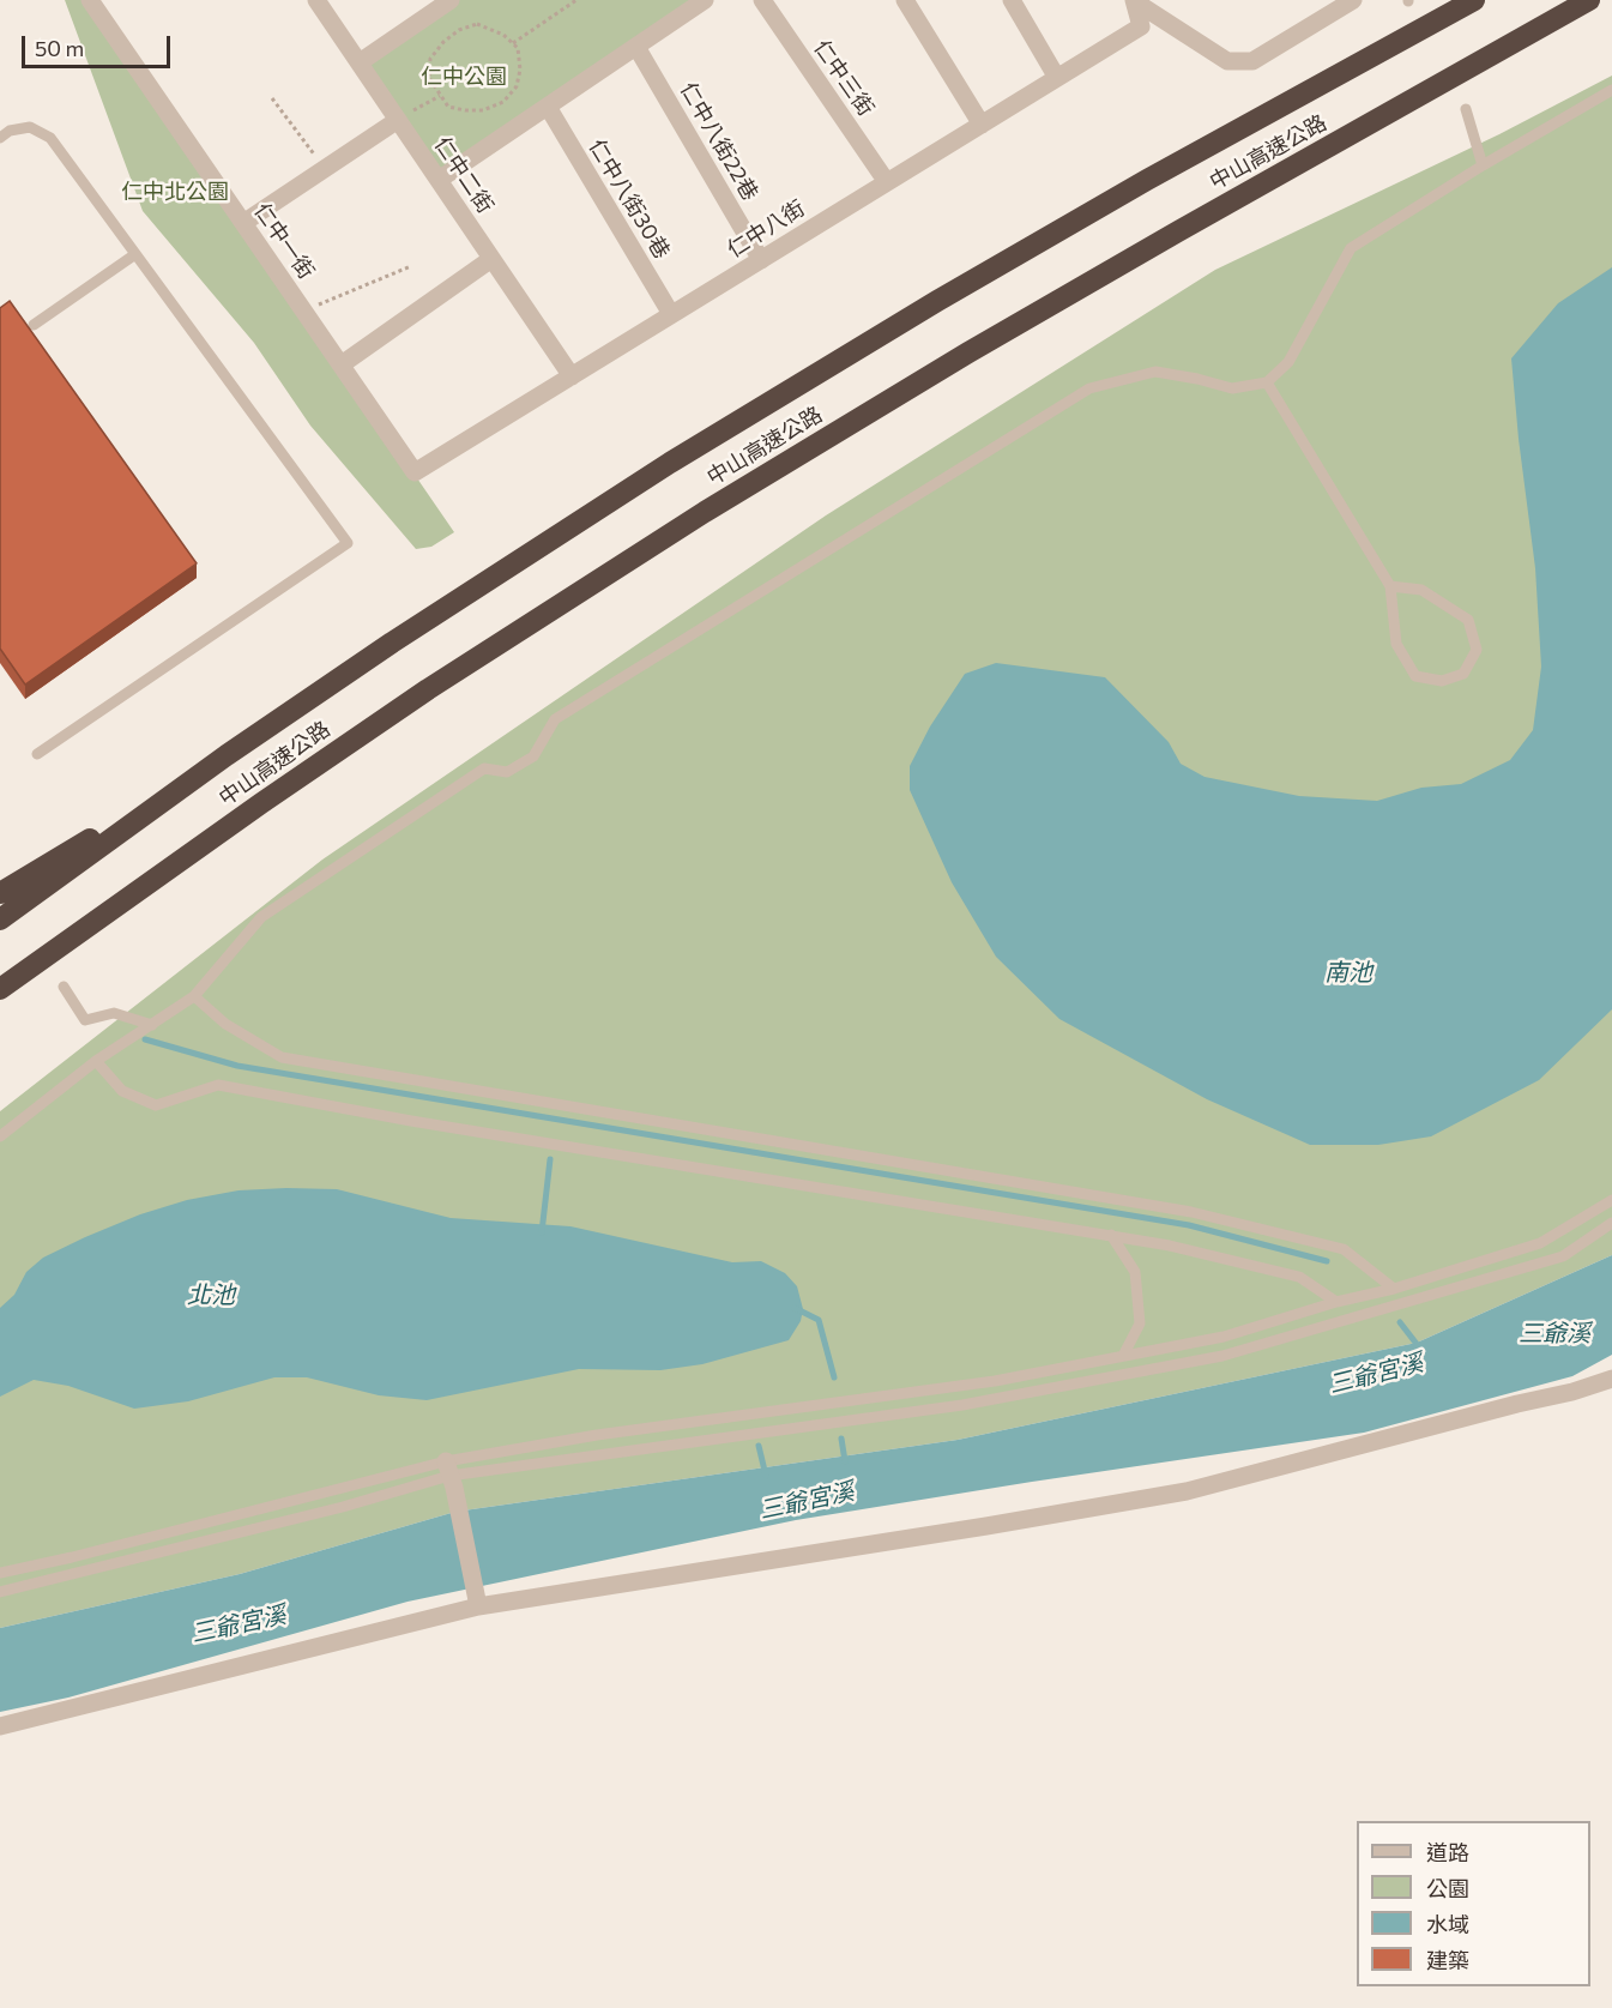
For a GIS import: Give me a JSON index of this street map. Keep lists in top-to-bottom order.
{
  "streets": {
    "highway": ["中山高速公路"],
    "street": [
      "仁中三街",
      "仁中八街22巷",
      "仁中二街",
      "仁中八街30巷",
      "仁中八街",
      "仁中一街"
    ]
  },
  "crossings": [
    ["仁中三街", "仁中八街"],
    ["仁中八街22巷", "仁中八街"],
    ["仁中二街", "仁中八街"],
    ["仁中八街30巷", "仁中八街"],
    ["仁中八街", "仁中一街"]
  ],
  "water": [
    "南池",
    "北池",
    "三爺溪",
    "三爺宮溪"
  ],
  "parks": ["仁中公園", "仁中北公園"],
  "legend": [
    "道路",
    "公園",
    "水域",
    "建築"
  ],
  "scale_bar": "50 m"
}
